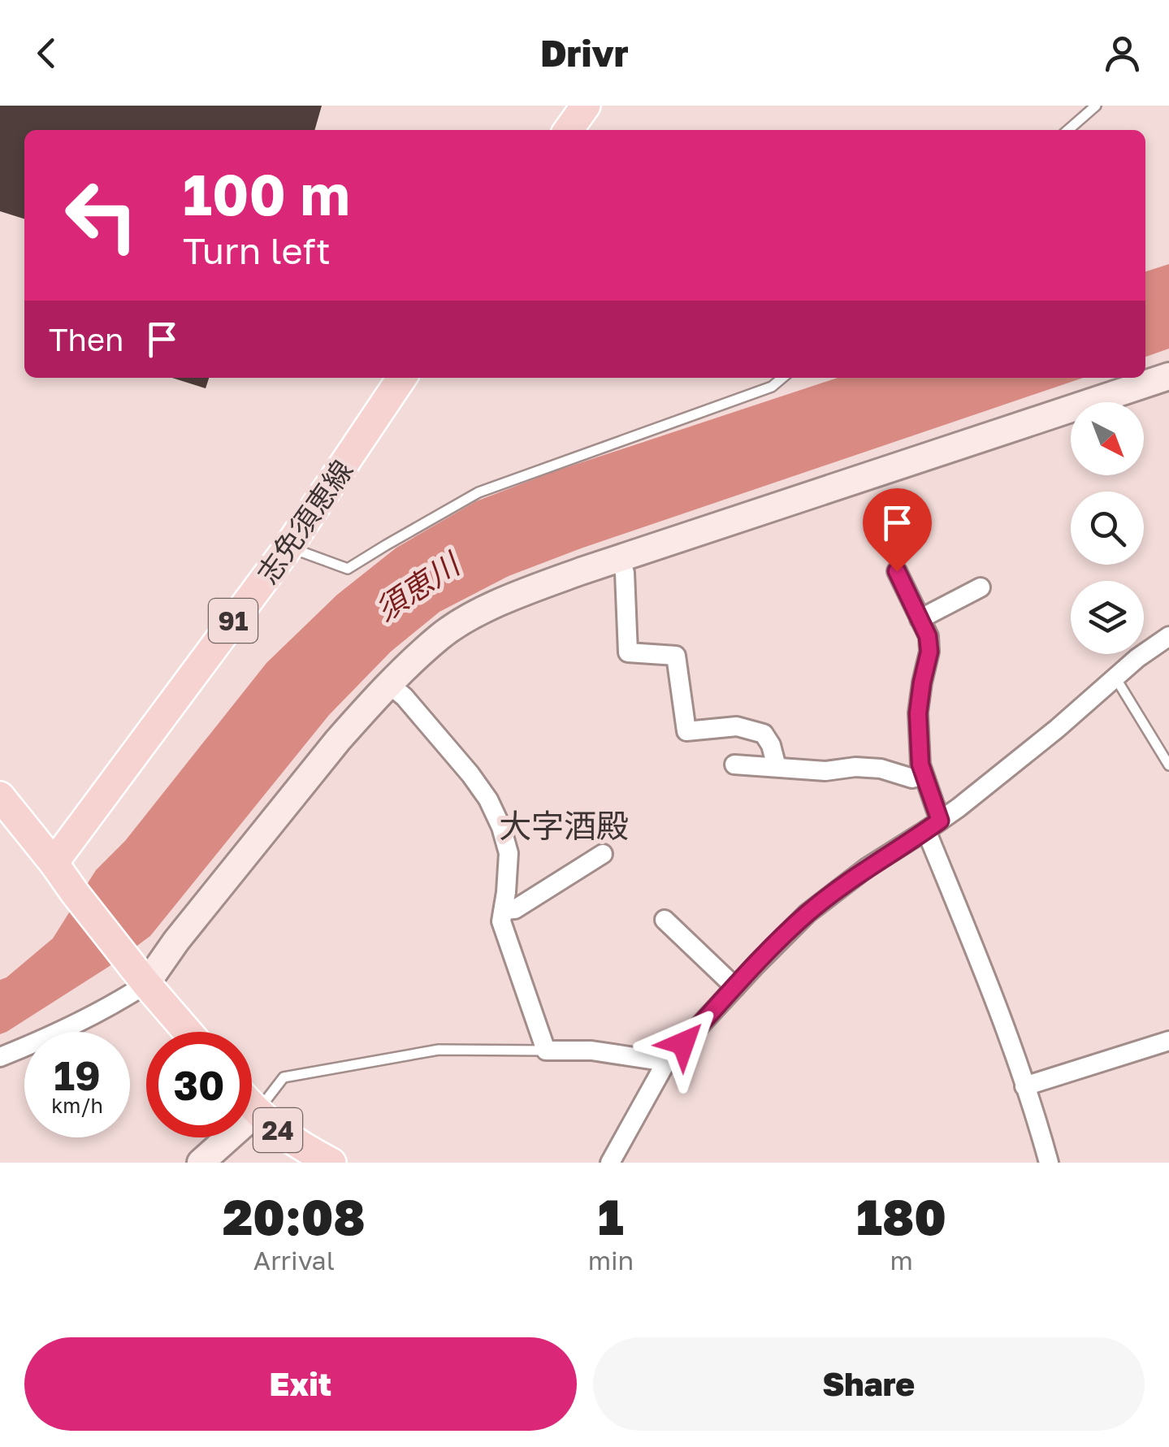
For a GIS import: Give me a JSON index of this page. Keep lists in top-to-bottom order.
{
  "streets": {
    "main road": ["志免須恵線", "91", "24"]
  },
  "districts": ["大字酒殿"],
  "water": ["須恵川"],
  "north": "bottom right",
  "page": {
    "header": "Drivr",
    "turn": ["100 m", "Turn left"],
    "then": "Then",
    "speed": "19 km/h",
    "limit": "30",
    "eta": [
      "20:08",
      "Arrival",
      "1",
      "min",
      "180",
      "m"
    ],
    "buttons": ["Exit", "Share"]
  }
}
